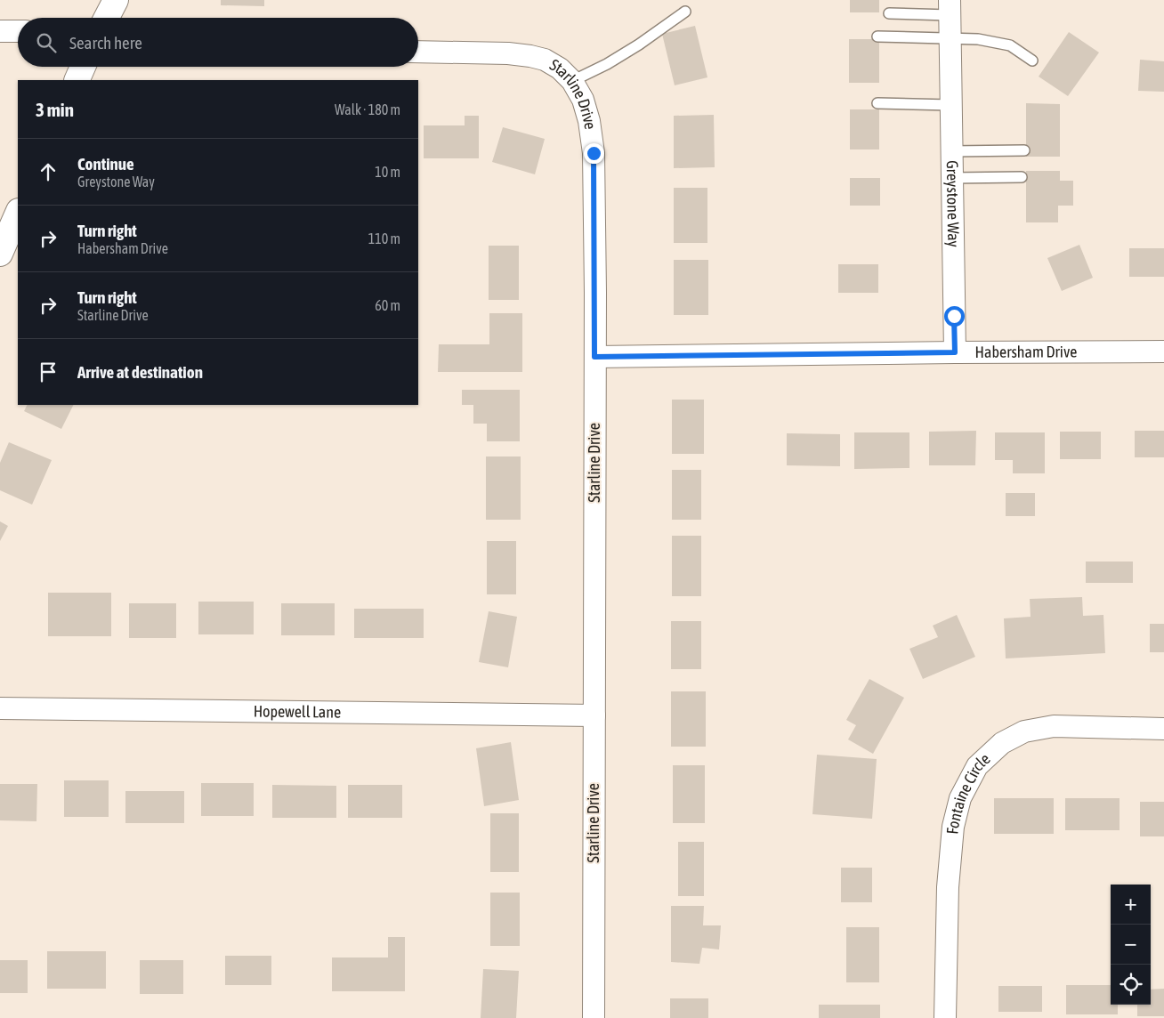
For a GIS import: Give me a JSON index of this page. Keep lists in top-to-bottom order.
{
  "streets": {
    "street": [
      "Starline Drive",
      "Greystone Way",
      "Habersham Drive",
      "Hopewell Lane",
      "Fontaine Circle"
    ]
  },
  "crossings": [
    ["Starline Drive", "Habersham Drive"],
    ["Starline Drive", "Hopewell Lane"],
    ["Greystone Way", "Habersham Drive"]
  ],
  "page": {
    "search": "Search here",
    "heading": ["3 min", "Walk · 180 m"],
    "list": [
      ["Continue", "Greystone Way", "10 m"],
      ["Turn right", "Habersham Drive", "110 m"],
      ["Turn right", "Starline Drive", "60 m"],
      "Arrive at destination"
    ],
    "map_buttons": ["+", "−"]
  }
}
